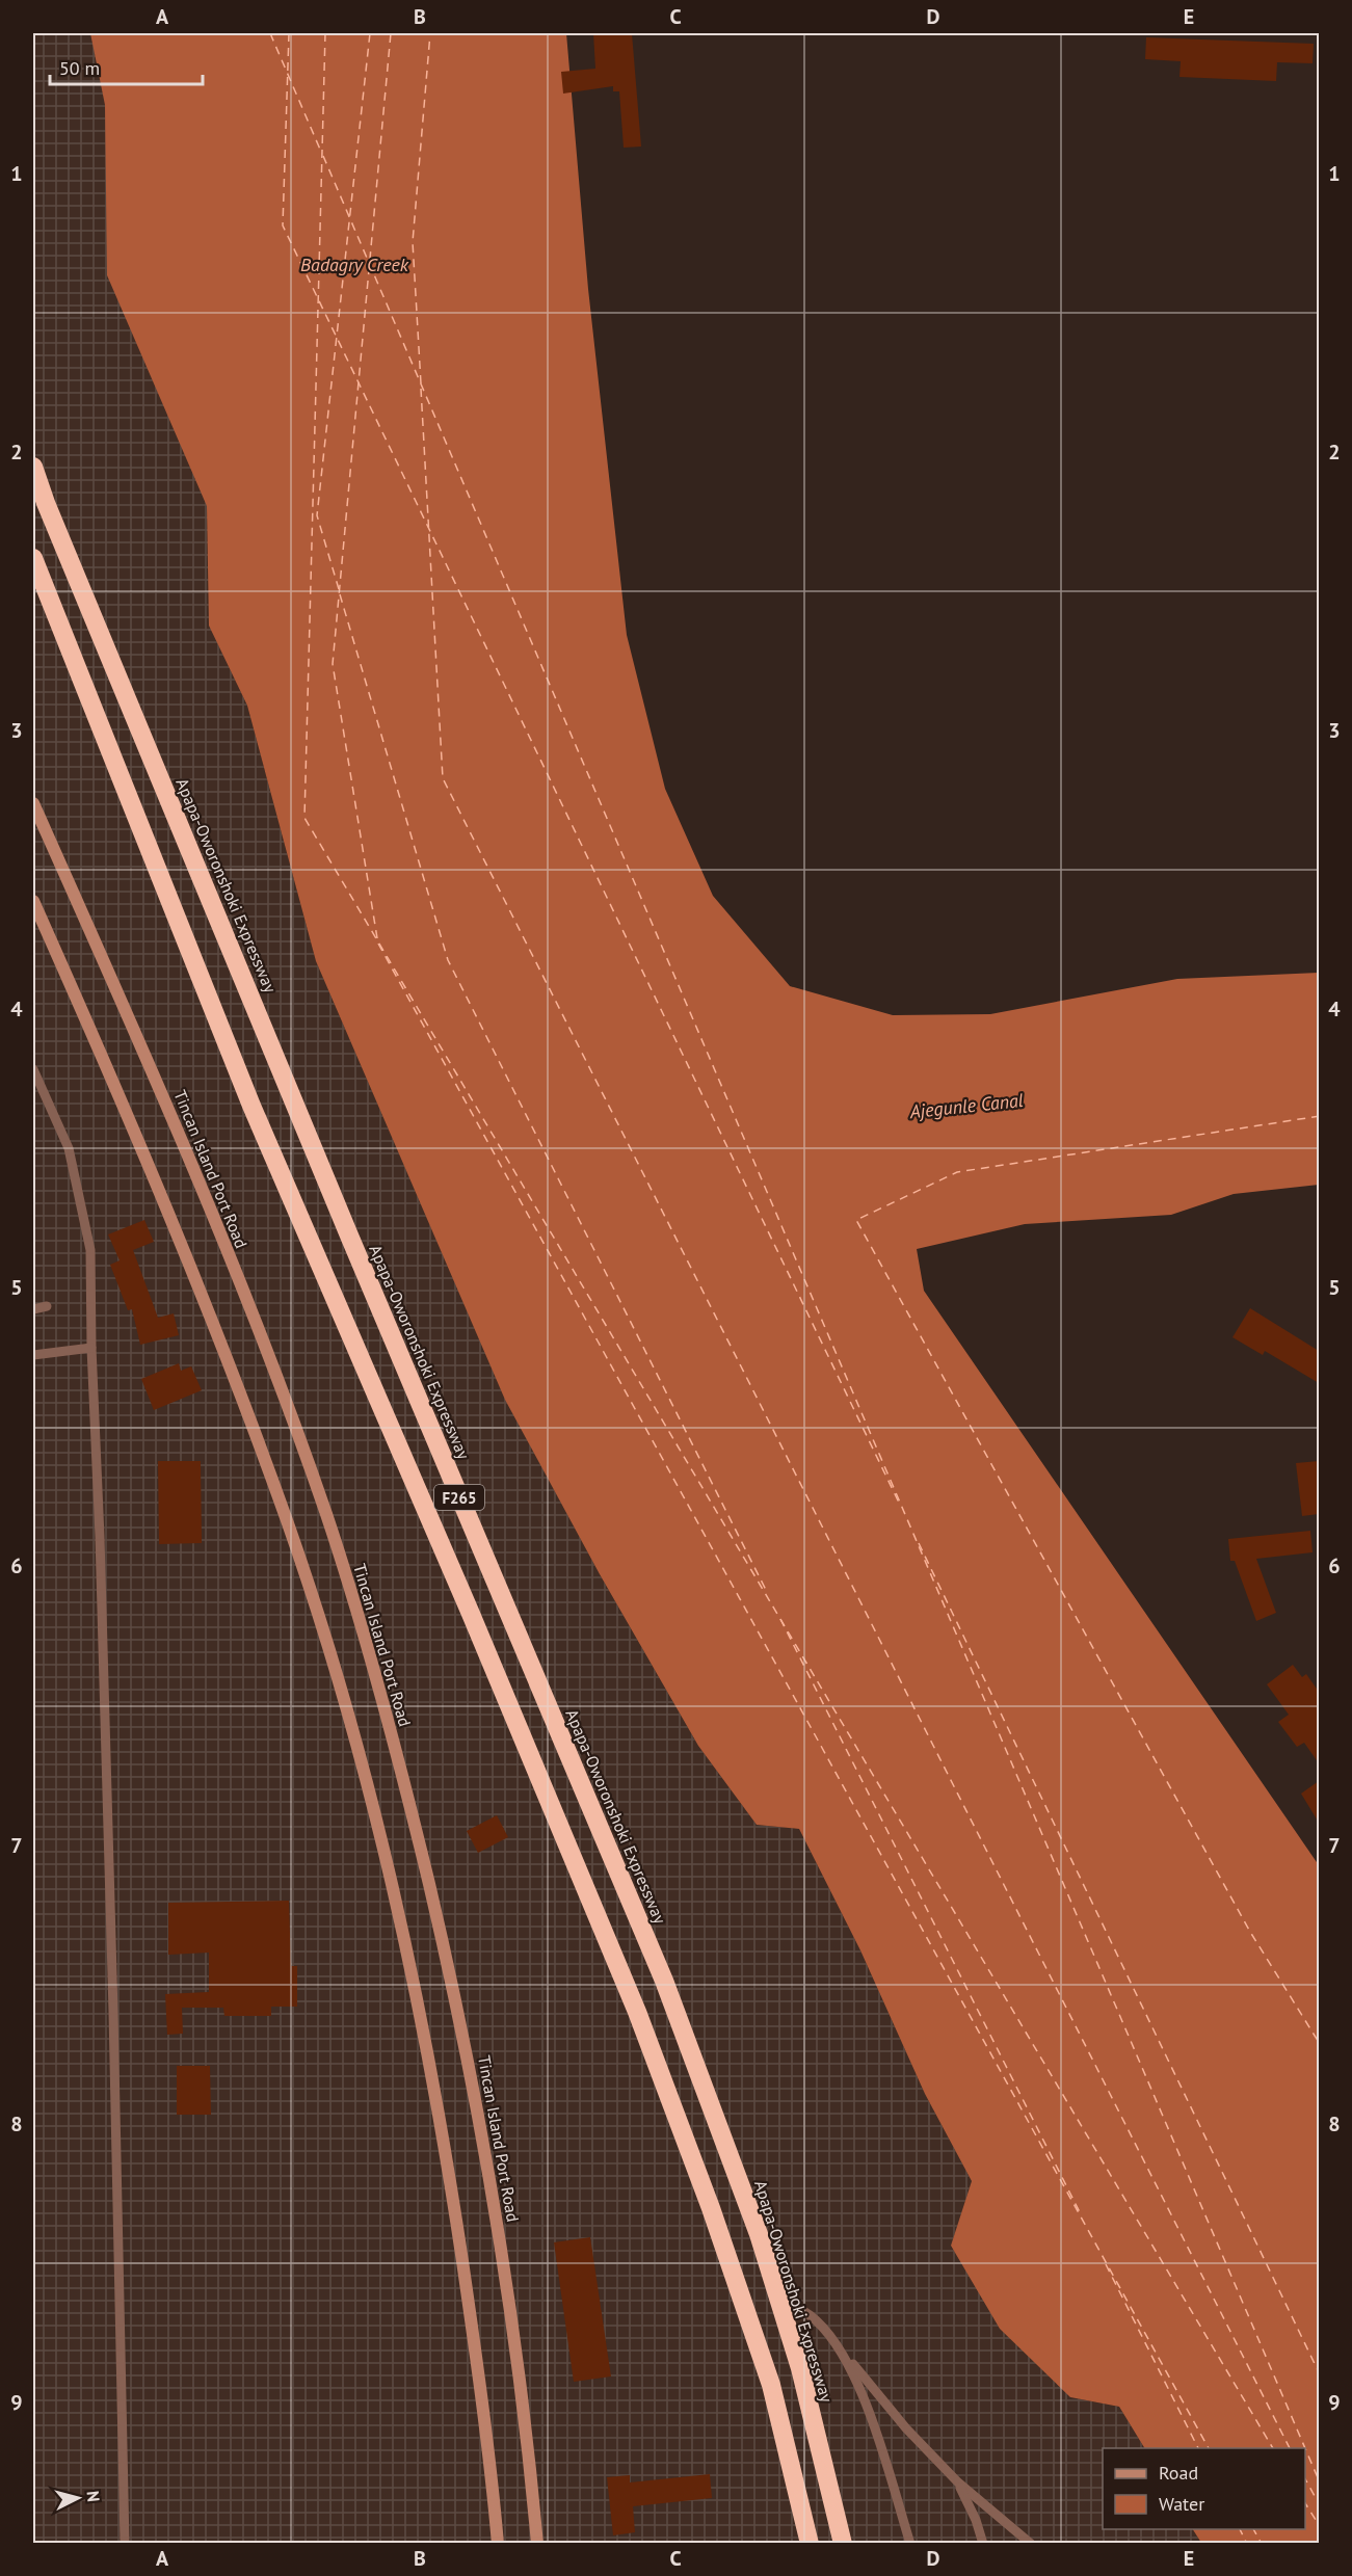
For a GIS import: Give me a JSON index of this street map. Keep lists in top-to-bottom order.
{
  "streets": {
    "highway": ["Apapa-Oworonshoki Expressway", "F265"],
    "street": ["Tincan Island Port Road"]
  },
  "water": ["Badagry Creek", "Ajegunle Canal"],
  "legend": ["Road", "Water"],
  "scale_bar": "50 m",
  "north": "right",
  "grid": {
    "columns": [
      "A",
      "B",
      "C",
      "D",
      "E"
    ],
    "rows": [
      "1",
      "2",
      "3",
      "4",
      "5",
      "6",
      "7",
      "8",
      "9"
    ]
  }
}
